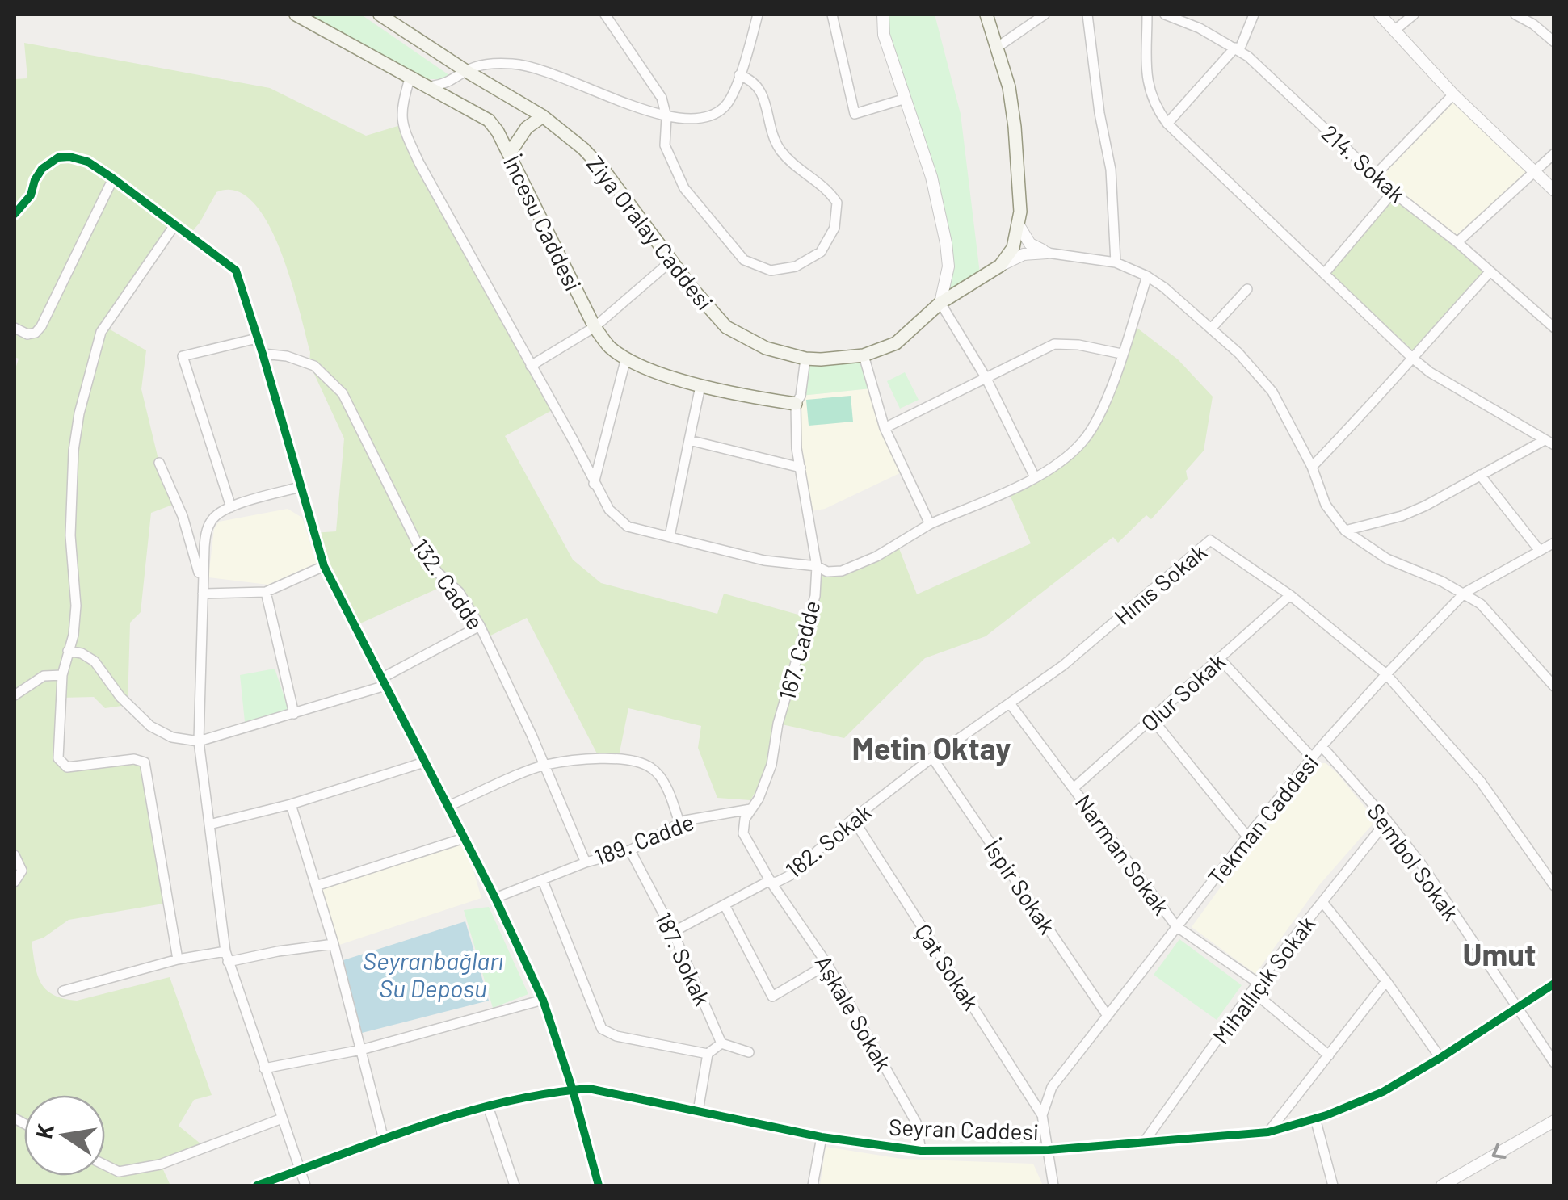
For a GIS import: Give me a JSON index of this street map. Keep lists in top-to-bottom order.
{
  "streets": {
    "main road": ["İncesu Caddesi", "Ziya Oralay Caddesi"],
    "street": [
      "214. Sokak",
      "132. Cadde",
      "Hınıs Sokak",
      "167. Cadde",
      "Olur Sokak",
      "Tekman Caddesi",
      "189. Cadde",
      "182. Sokak",
      "Narman Sokak",
      "Sembol Sokak",
      "İspir Sokak",
      "187. Sokak",
      "Çat Sokak",
      "Mihallıçık Sokak",
      "Aşkale Sokak",
      "Seyran Caddesi"
    ]
  },
  "crossings": [
    ["İncesu Caddesi", "167. Cadde"],
    ["Ziya Oralay Caddesi", "167. Cadde"],
    ["132. Cadde", "189. Cadde"],
    ["Hınıs Sokak", "Olur Sokak"],
    ["Hınıs Sokak", "Tekman Caddesi"],
    ["Hınıs Sokak", "182. Sokak"],
    ["Hınıs Sokak", "Narman Sokak"],
    ["Hınıs Sokak", "İspir Sokak"],
    ["167. Cadde", "189. Cadde"],
    ["167. Cadde", "182. Sokak"],
    ["167. Cadde", "Aşkale Sokak"],
    ["Olur Sokak", "Narman Sokak"],
    ["Tekman Caddesi", "Narman Sokak"],
    ["Tekman Caddesi", "Sembol Sokak"],
    ["Tekman Caddesi", "İspir Sokak"],
    ["Tekman Caddesi", "Çat Sokak"],
    ["189. Cadde", "187. Sokak"],
    ["182. Sokak", "İspir Sokak"],
    ["182. Sokak", "187. Sokak"],
    ["182. Sokak", "Çat Sokak"],
    ["182. Sokak", "Aşkale Sokak"],
    ["Narman Sokak", "Mihallıçık Sokak"],
    ["Sembol Sokak", "Mihallıçık Sokak"],
    ["Sembol Sokak", "Seyran Caddesi"],
    ["Mihallıçık Sokak", "Seyran Caddesi"],
    ["Aşkale Sokak", "Seyran Caddesi"]
  ],
  "districts": ["Metin Oktay", "Umut"],
  "water": ["Seyranbağları Su Deposu"],
  "north": "left"
}
